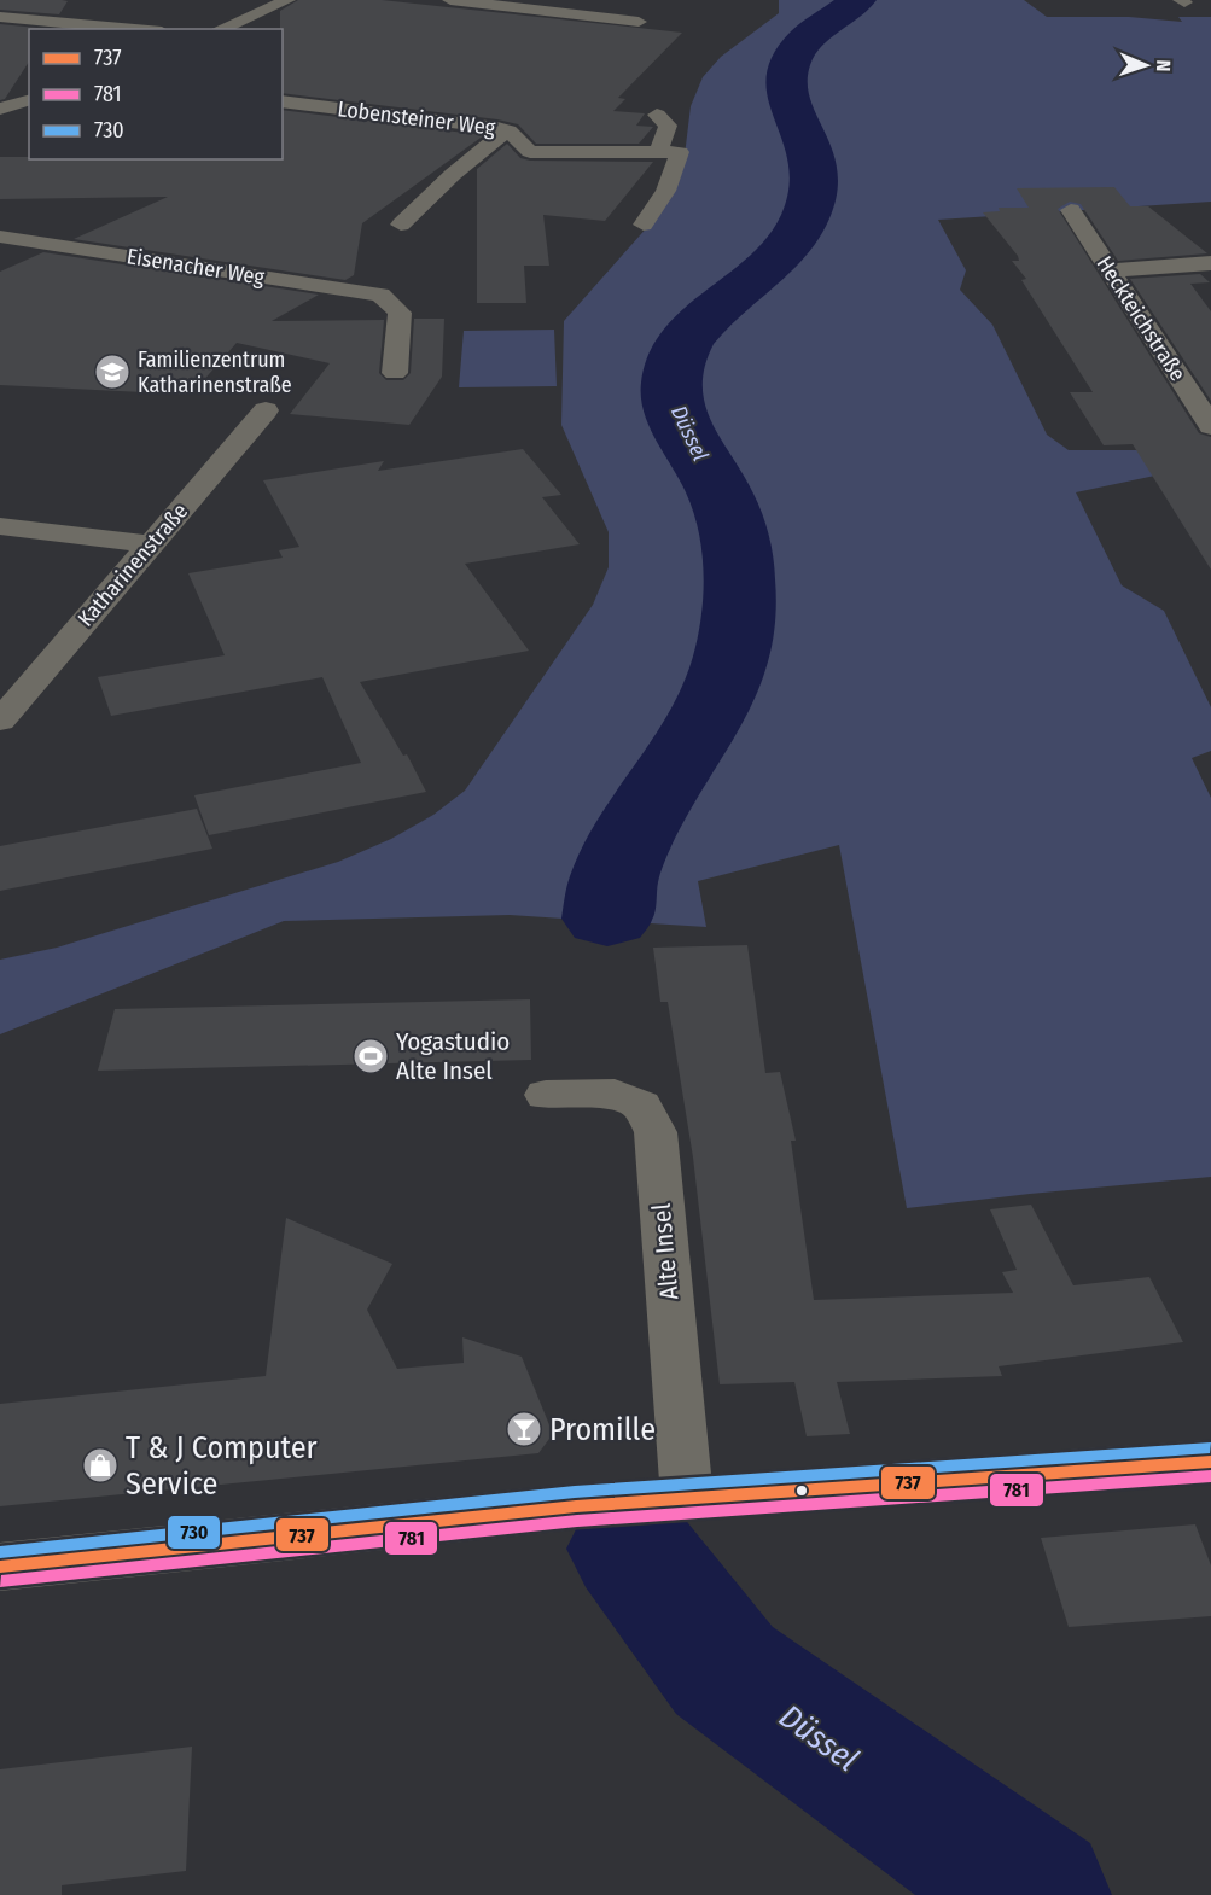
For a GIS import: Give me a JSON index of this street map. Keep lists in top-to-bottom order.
{
  "streets": {
    "street": [
      "Lobensteiner Weg",
      "Eisenacher Weg",
      "Heckteichstraße",
      "Katharinenstraße",
      "Alte Insel"
    ]
  },
  "water": ["Düssel"],
  "places": {
    "school or university": ["Familienzentrum Katharinenstraße"],
    "sports": ["Yogastudio Alte Insel"],
    "bar": ["Promille"],
    "shop": ["T & J Computer Service"]
  },
  "lines": ["transit line 730", "transit line 737", "transit line 781"],
  "legend": ["737", "781", "730"],
  "north": "right"
}
